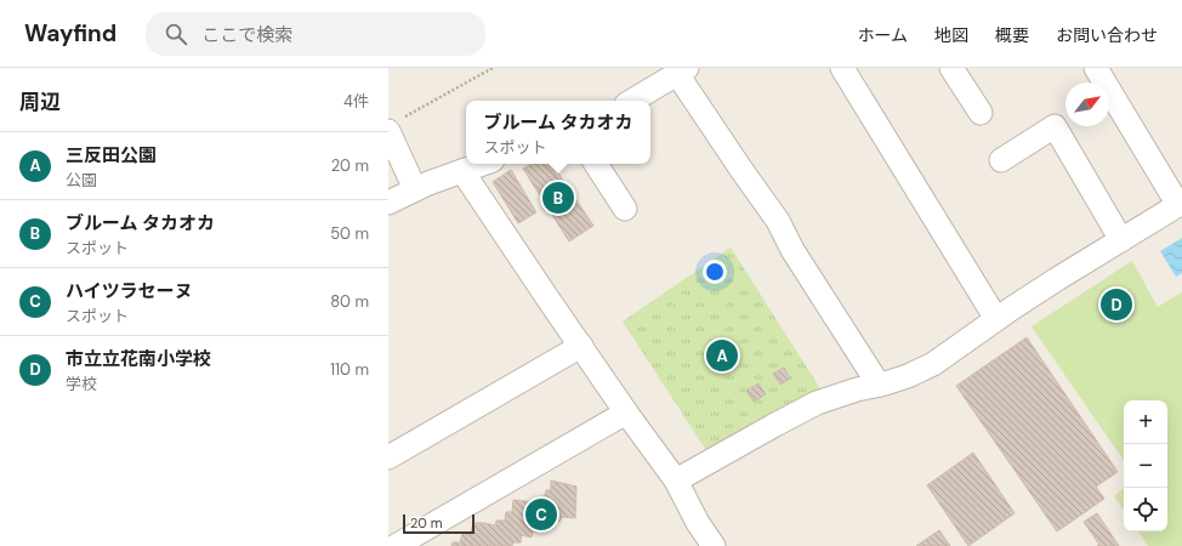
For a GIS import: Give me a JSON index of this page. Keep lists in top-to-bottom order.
{
  "scale_bar": "20 m",
  "north": "top right",
  "page": {
    "header": "Wayfind",
    "search": "ここで検索",
    "nav": [
      "ホーム",
      "地図",
      "概要",
      "お問い合わせ"
    ],
    "heading": ["周辺", "4件"],
    "popup": ["ブルーム タカオカ", "スポット"],
    "list": [
      {
        "mark": "A",
        "name": "三反田公園",
        "note": "公園",
        "value": "20 m"
      },
      {
        "mark": "B",
        "name": "ブルーム タカオカ",
        "note": "スポット",
        "value": "50 m"
      },
      {
        "mark": "C",
        "name": "ハイツラセーヌ",
        "note": "スポット",
        "value": "80 m"
      },
      {
        "mark": "D",
        "name": "市立立花南小学校",
        "note": "学校",
        "value": "110 m"
      }
    ],
    "pins": [
      "B",
      "D",
      "A",
      "C"
    ],
    "map_buttons": ["+", "−"],
    "scale": "20 m"
  }
}
